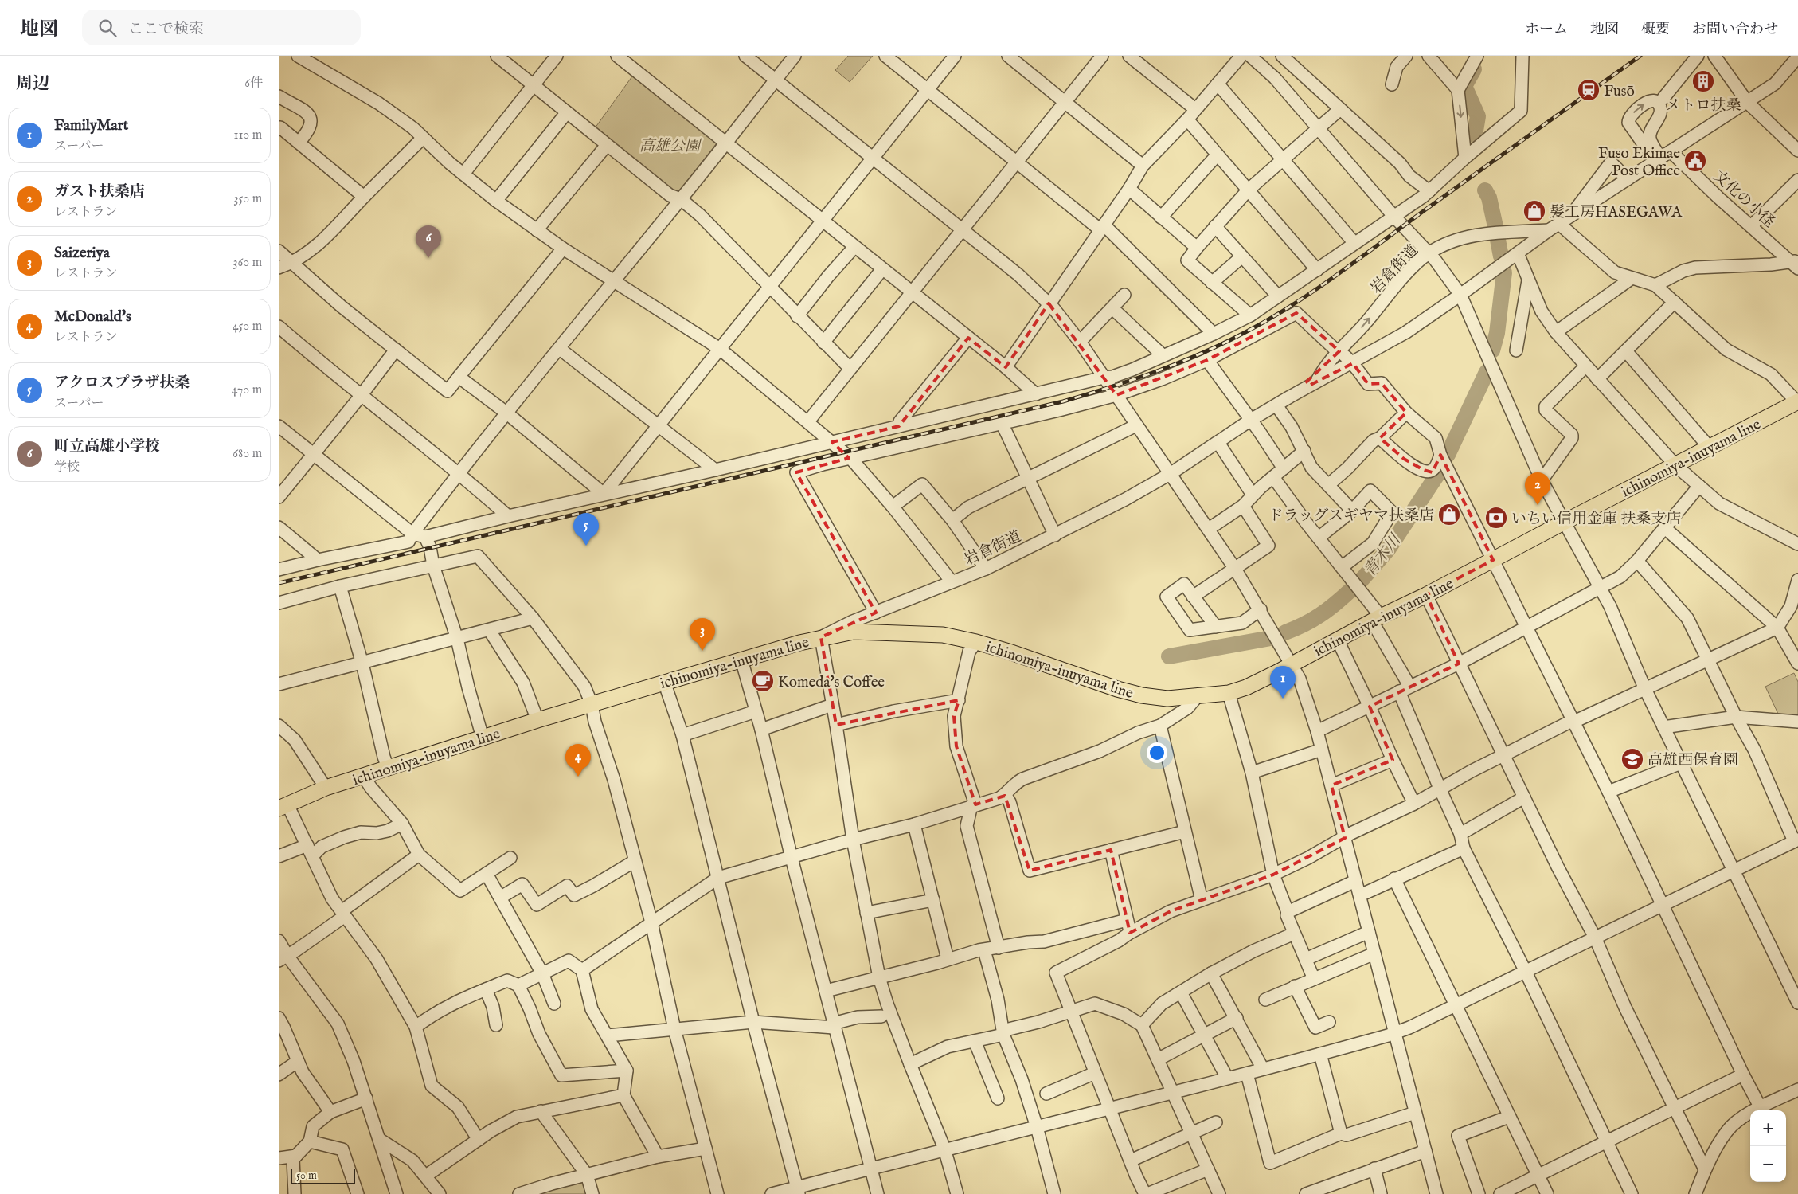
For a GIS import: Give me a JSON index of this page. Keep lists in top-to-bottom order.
{
  "streets": {
    "main road": ["ichinomiya-inuyama line"],
    "street": ["文化の小径", "岩倉街道"]
  },
  "crossings": [
    ["文化の小径", "岩倉街道"],
    ["岩倉街道", "ichinomiya-inuyama line"]
  ],
  "water": ["青木川"],
  "parks": ["高雄公園"],
  "places": {
    "building": ["メトロ扶桑"],
    "station": ["Fusō"],
    "public building": ["Fuso Ekimae Post Office"],
    "shop": ["髪工房HASEGAWA", "ドラッグスギヤマ扶桑店"],
    "bank": ["いちい信用金庫 扶桑支店"],
    "cafe": ["Komeda's Coffee"],
    "school or university": ["高雄西保育園"]
  },
  "scale_bar": "50 m",
  "page": {
    "header": "地図",
    "search": "ここで検索",
    "nav": [
      "ホーム",
      "地図",
      "概要",
      "お問い合わせ"
    ],
    "heading": ["周辺", "6件"],
    "list": [
      {
        "mark": "1",
        "name": "FamilyMart",
        "note": "スーパー",
        "value": "110 m"
      },
      {
        "mark": "2",
        "name": "ガスト扶桑店",
        "note": "レストラン",
        "value": "350 m"
      },
      {
        "mark": "3",
        "name": "Saizeriya",
        "note": "レストラン",
        "value": "360 m"
      },
      {
        "mark": "4",
        "name": "McDonald's",
        "note": "レストラン",
        "value": "450 m"
      },
      {
        "mark": "5",
        "name": "アクロスプラザ扶桑",
        "note": "スーパー",
        "value": "470 m"
      },
      {
        "mark": "6",
        "name": "町立高雄小学校",
        "note": "学校",
        "value": "680 m"
      }
    ],
    "pins": [
      "6",
      "2",
      "5",
      "3",
      "1",
      "4"
    ],
    "map_buttons": ["+", "−"],
    "scale": "50 m"
  }
}
